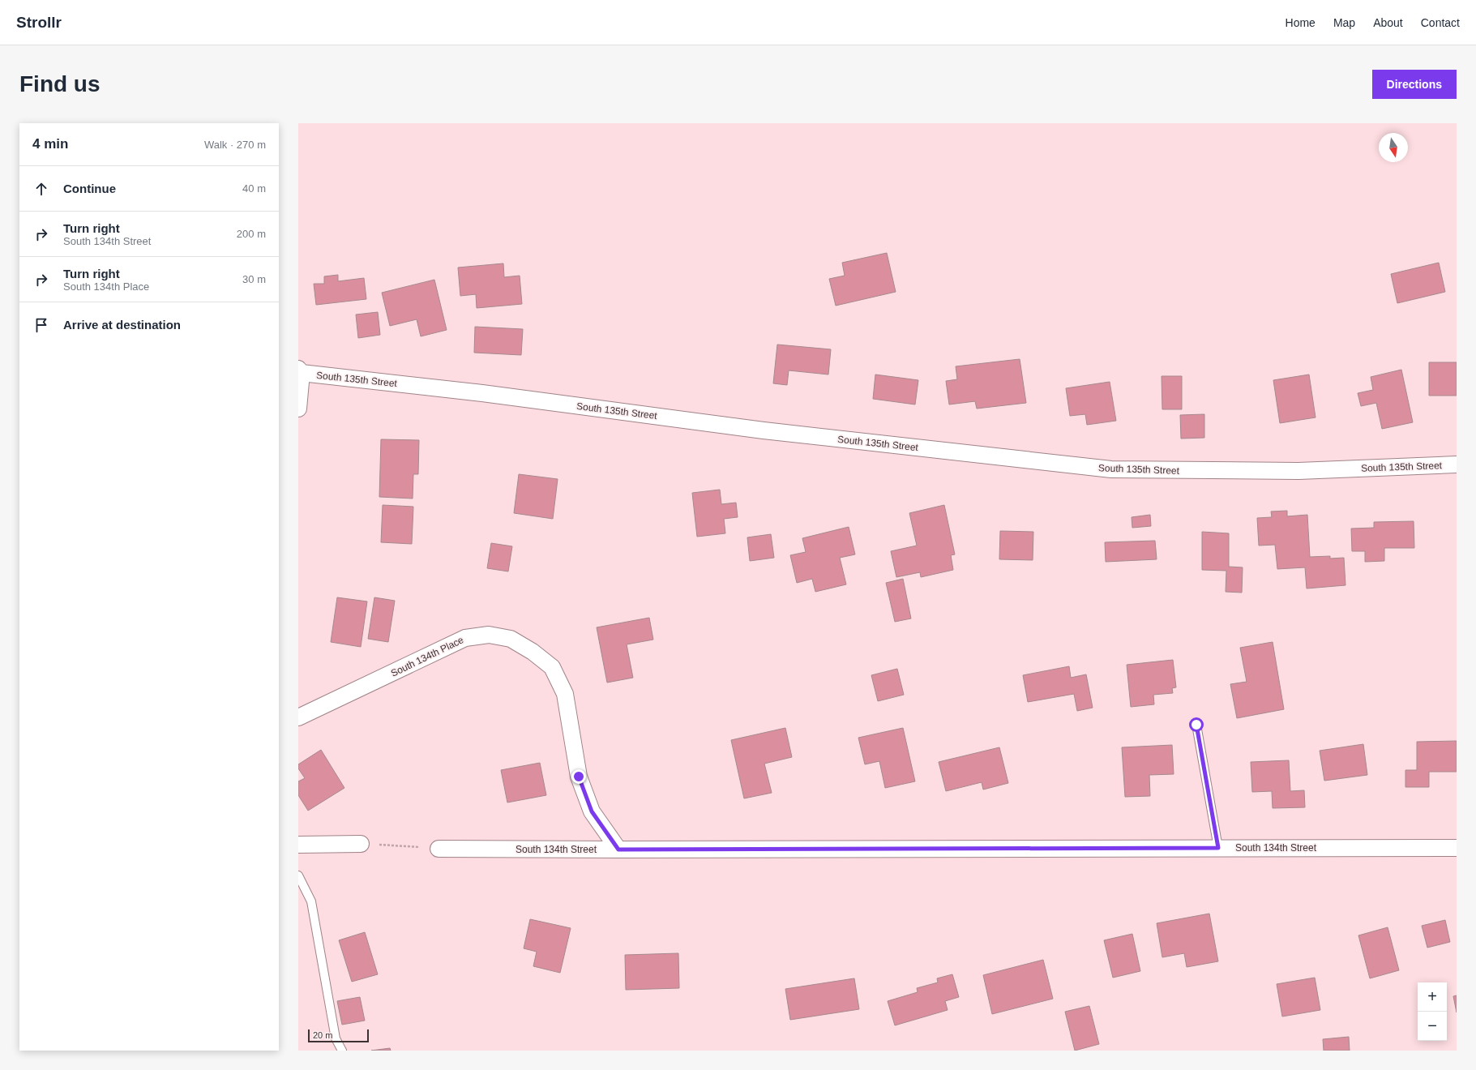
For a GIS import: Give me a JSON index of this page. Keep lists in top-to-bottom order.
{
  "streets": {
    "street": ["South 135th Street", "South 134th Place", "South 134th Street"]
  },
  "crossings": [
    ["South 134th Place", "South 134th Street"]
  ],
  "scale_bar": "20 m",
  "north": "bottom",
  "page": {
    "header": "Strollr",
    "nav": [
      "Home",
      "Map",
      "About",
      "Contact"
    ],
    "buttons": "Directions",
    "title": "Find us",
    "heading": ["4 min", "Walk · 270 m"],
    "list": [
      ["Continue", "40 m"],
      ["Turn right", "South 134th Street", "200 m"],
      ["Turn right", "South 134th Place", "30 m"],
      "Arrive at destination"
    ],
    "map_buttons": ["+", "−"],
    "scale": "20 m"
  }
}
